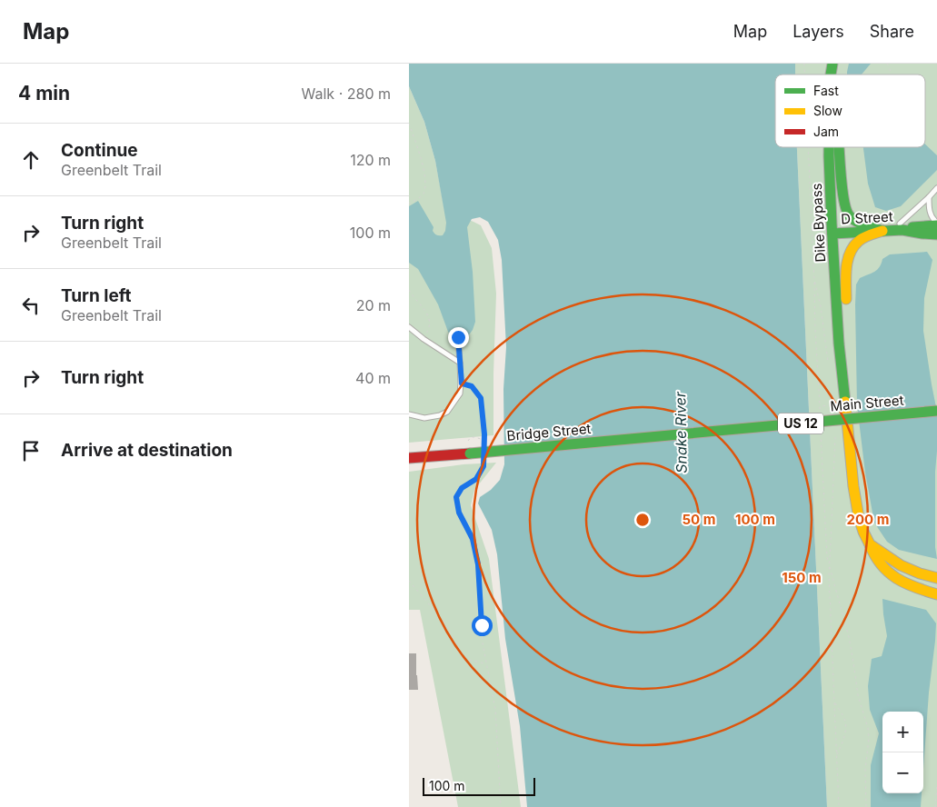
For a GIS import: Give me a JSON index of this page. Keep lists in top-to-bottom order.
{
  "streets": {
    "main road": [
      "D Street",
      "Dike Bypass",
      "Main Street",
      "US 12",
      "Bridge Street"
    ]
  },
  "crossings": [
    ["D Street", "Dike Bypass"],
    ["Main Street", "Bridge Street"]
  ],
  "water": ["Snake River"],
  "legend": ["Fast", "Slow", "Jam"],
  "scale_bar": "100 m",
  "page": {
    "header": "Map",
    "nav": ["Map", "Layers", "Share"],
    "heading": ["4 min", "Walk · 280 m"],
    "list": [
      ["Continue", "Greenbelt Trail", "120 m"],
      ["Turn right", "Greenbelt Trail", "100 m"],
      ["Turn left", "Greenbelt Trail", "20 m"],
      ["Turn right", "40 m"],
      "Arrive at destination"
    ],
    "map_buttons": ["+", "−"],
    "scale": "100 m"
  },
  "rings": [
    "50 m",
    "100 m",
    "200 m",
    "150 m"
  ]
}
